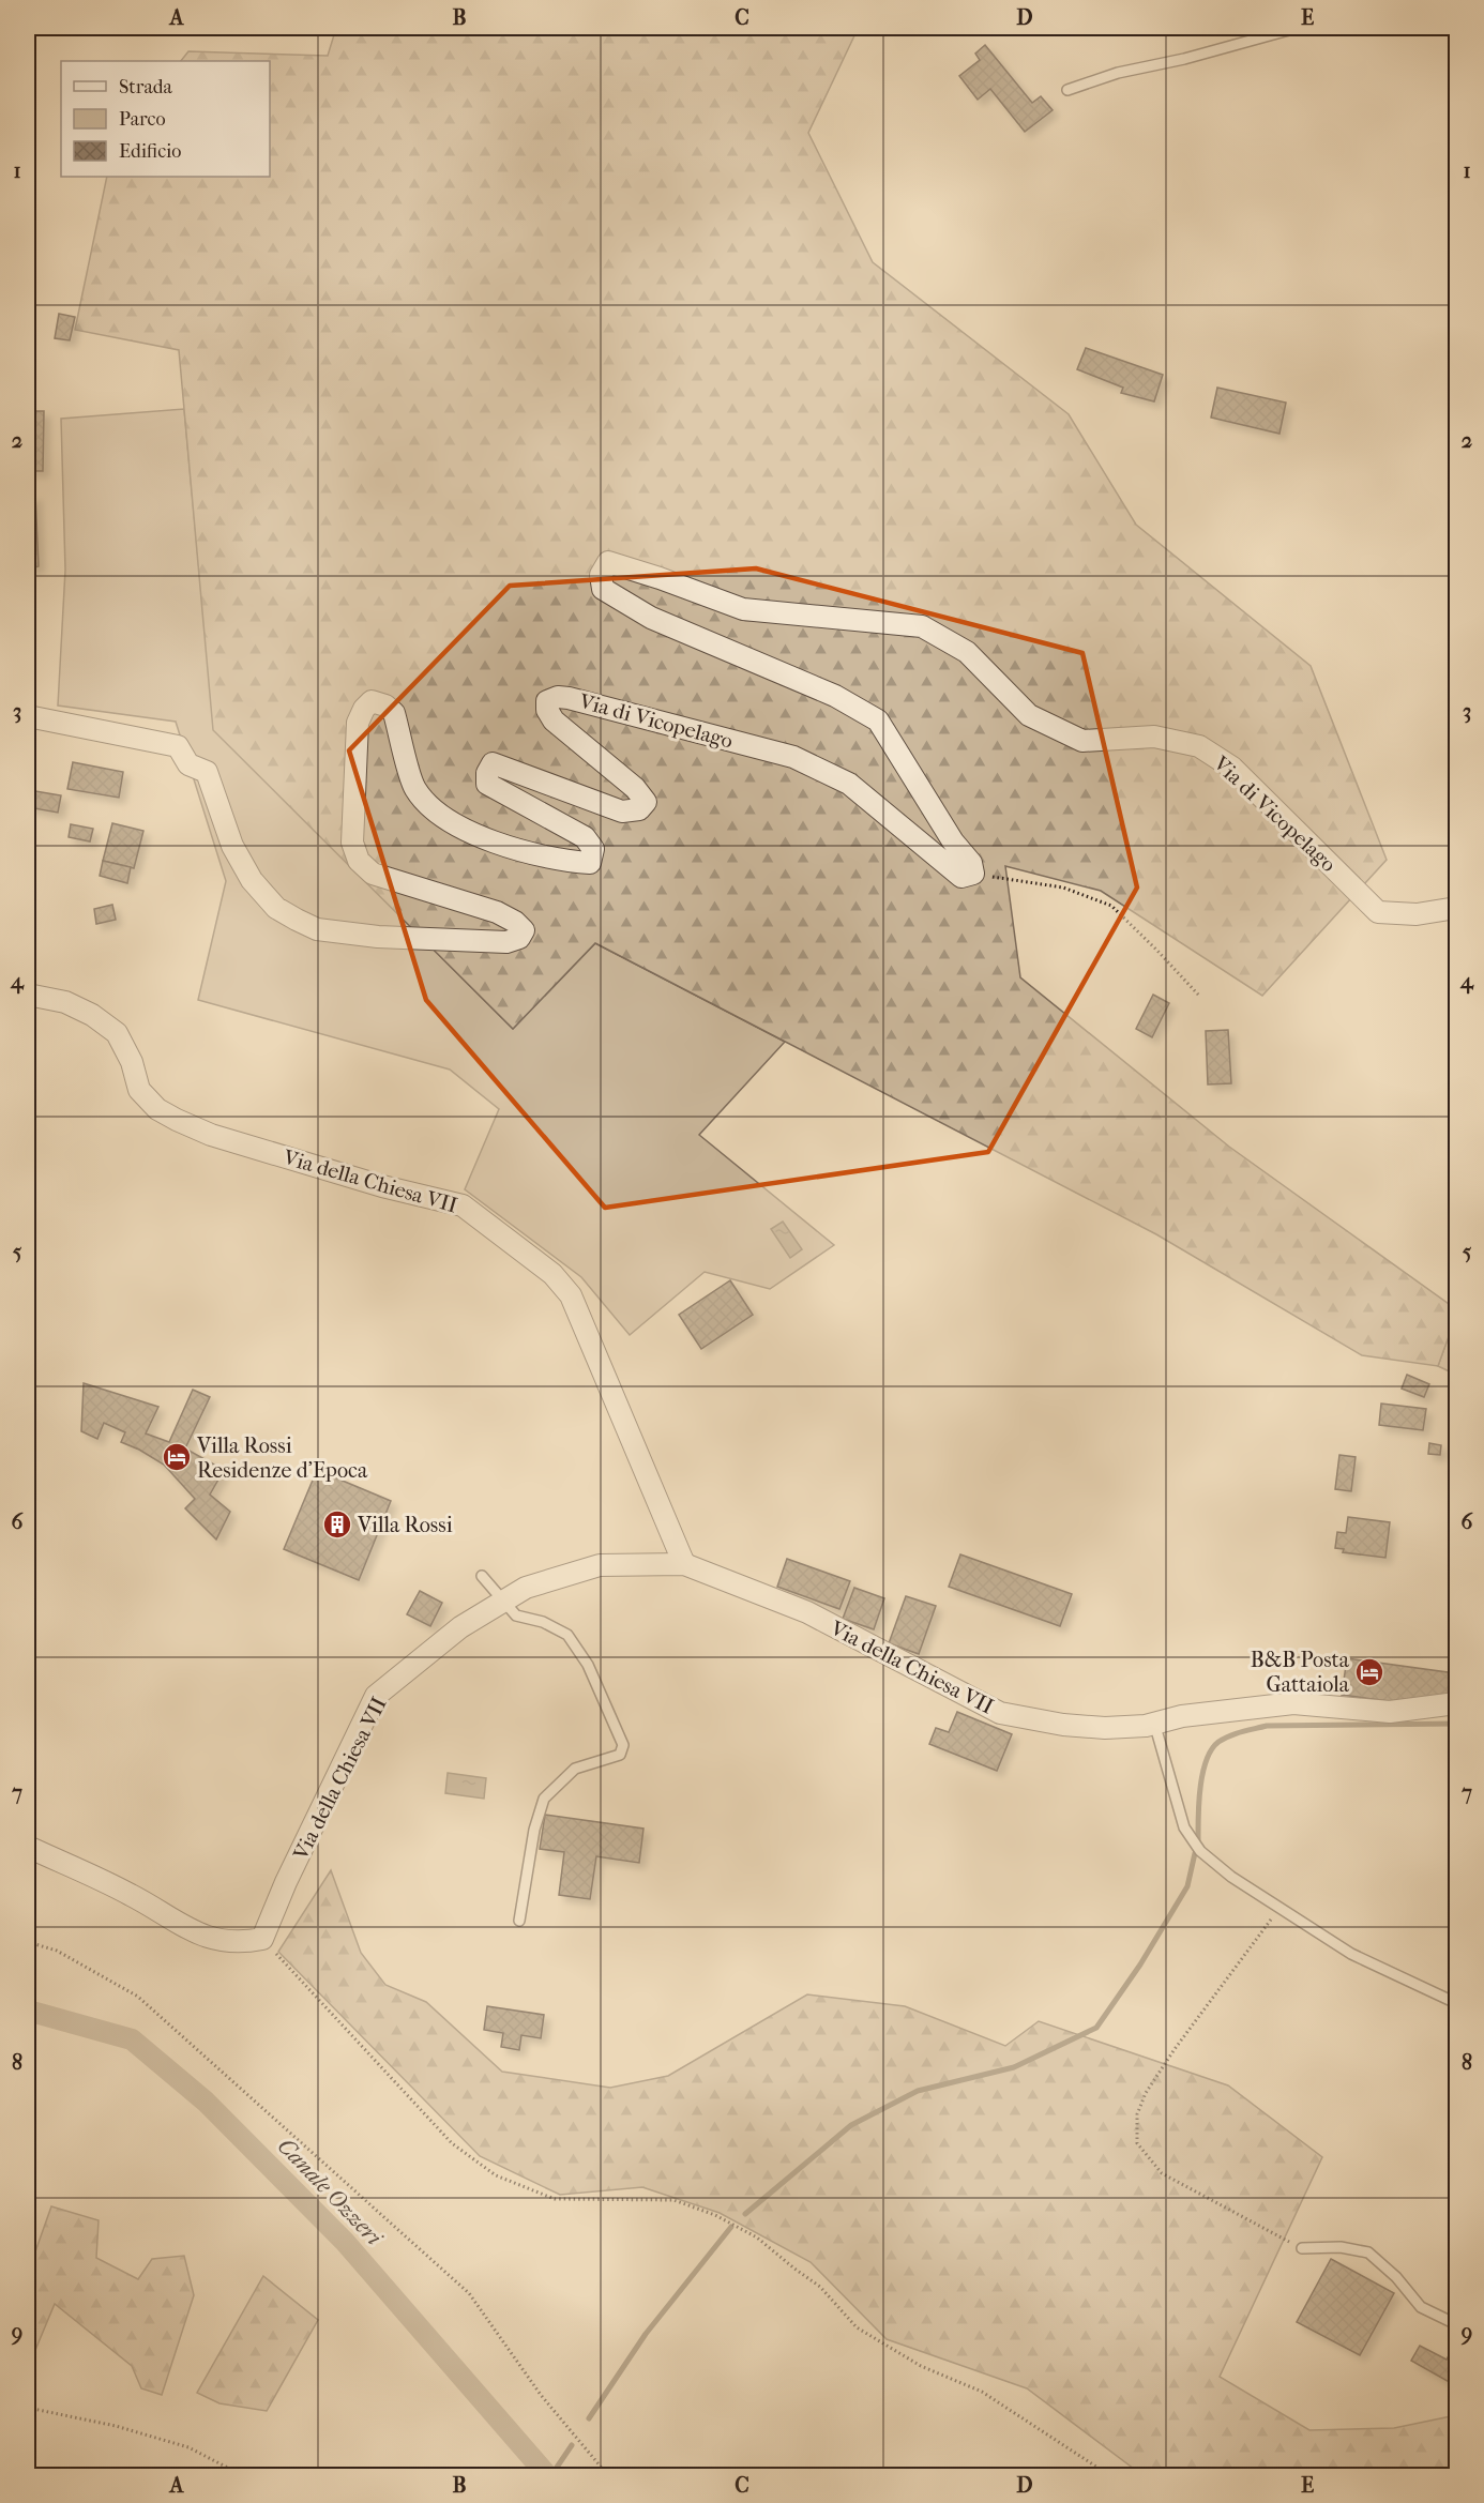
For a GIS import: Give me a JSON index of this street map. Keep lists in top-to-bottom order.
{
  "streets": {
    "street": ["Via di Vicopelago", "Via della Chiesa VII"]
  },
  "water": ["Canale Ozzeri"],
  "places": {
    "hotel": ["Villa Rossi Residenze d'Epoca", "B&B Posta Gattaiola"],
    "building": ["Villa Rossi"]
  },
  "legend": ["Strada", "Parco", "Edificio"],
  "grid": {
    "columns": [
      "A",
      "B",
      "C",
      "D",
      "E"
    ],
    "rows": [
      "1",
      "2",
      "3",
      "4",
      "5",
      "6",
      "7",
      "8",
      "9"
    ]
  }
}
